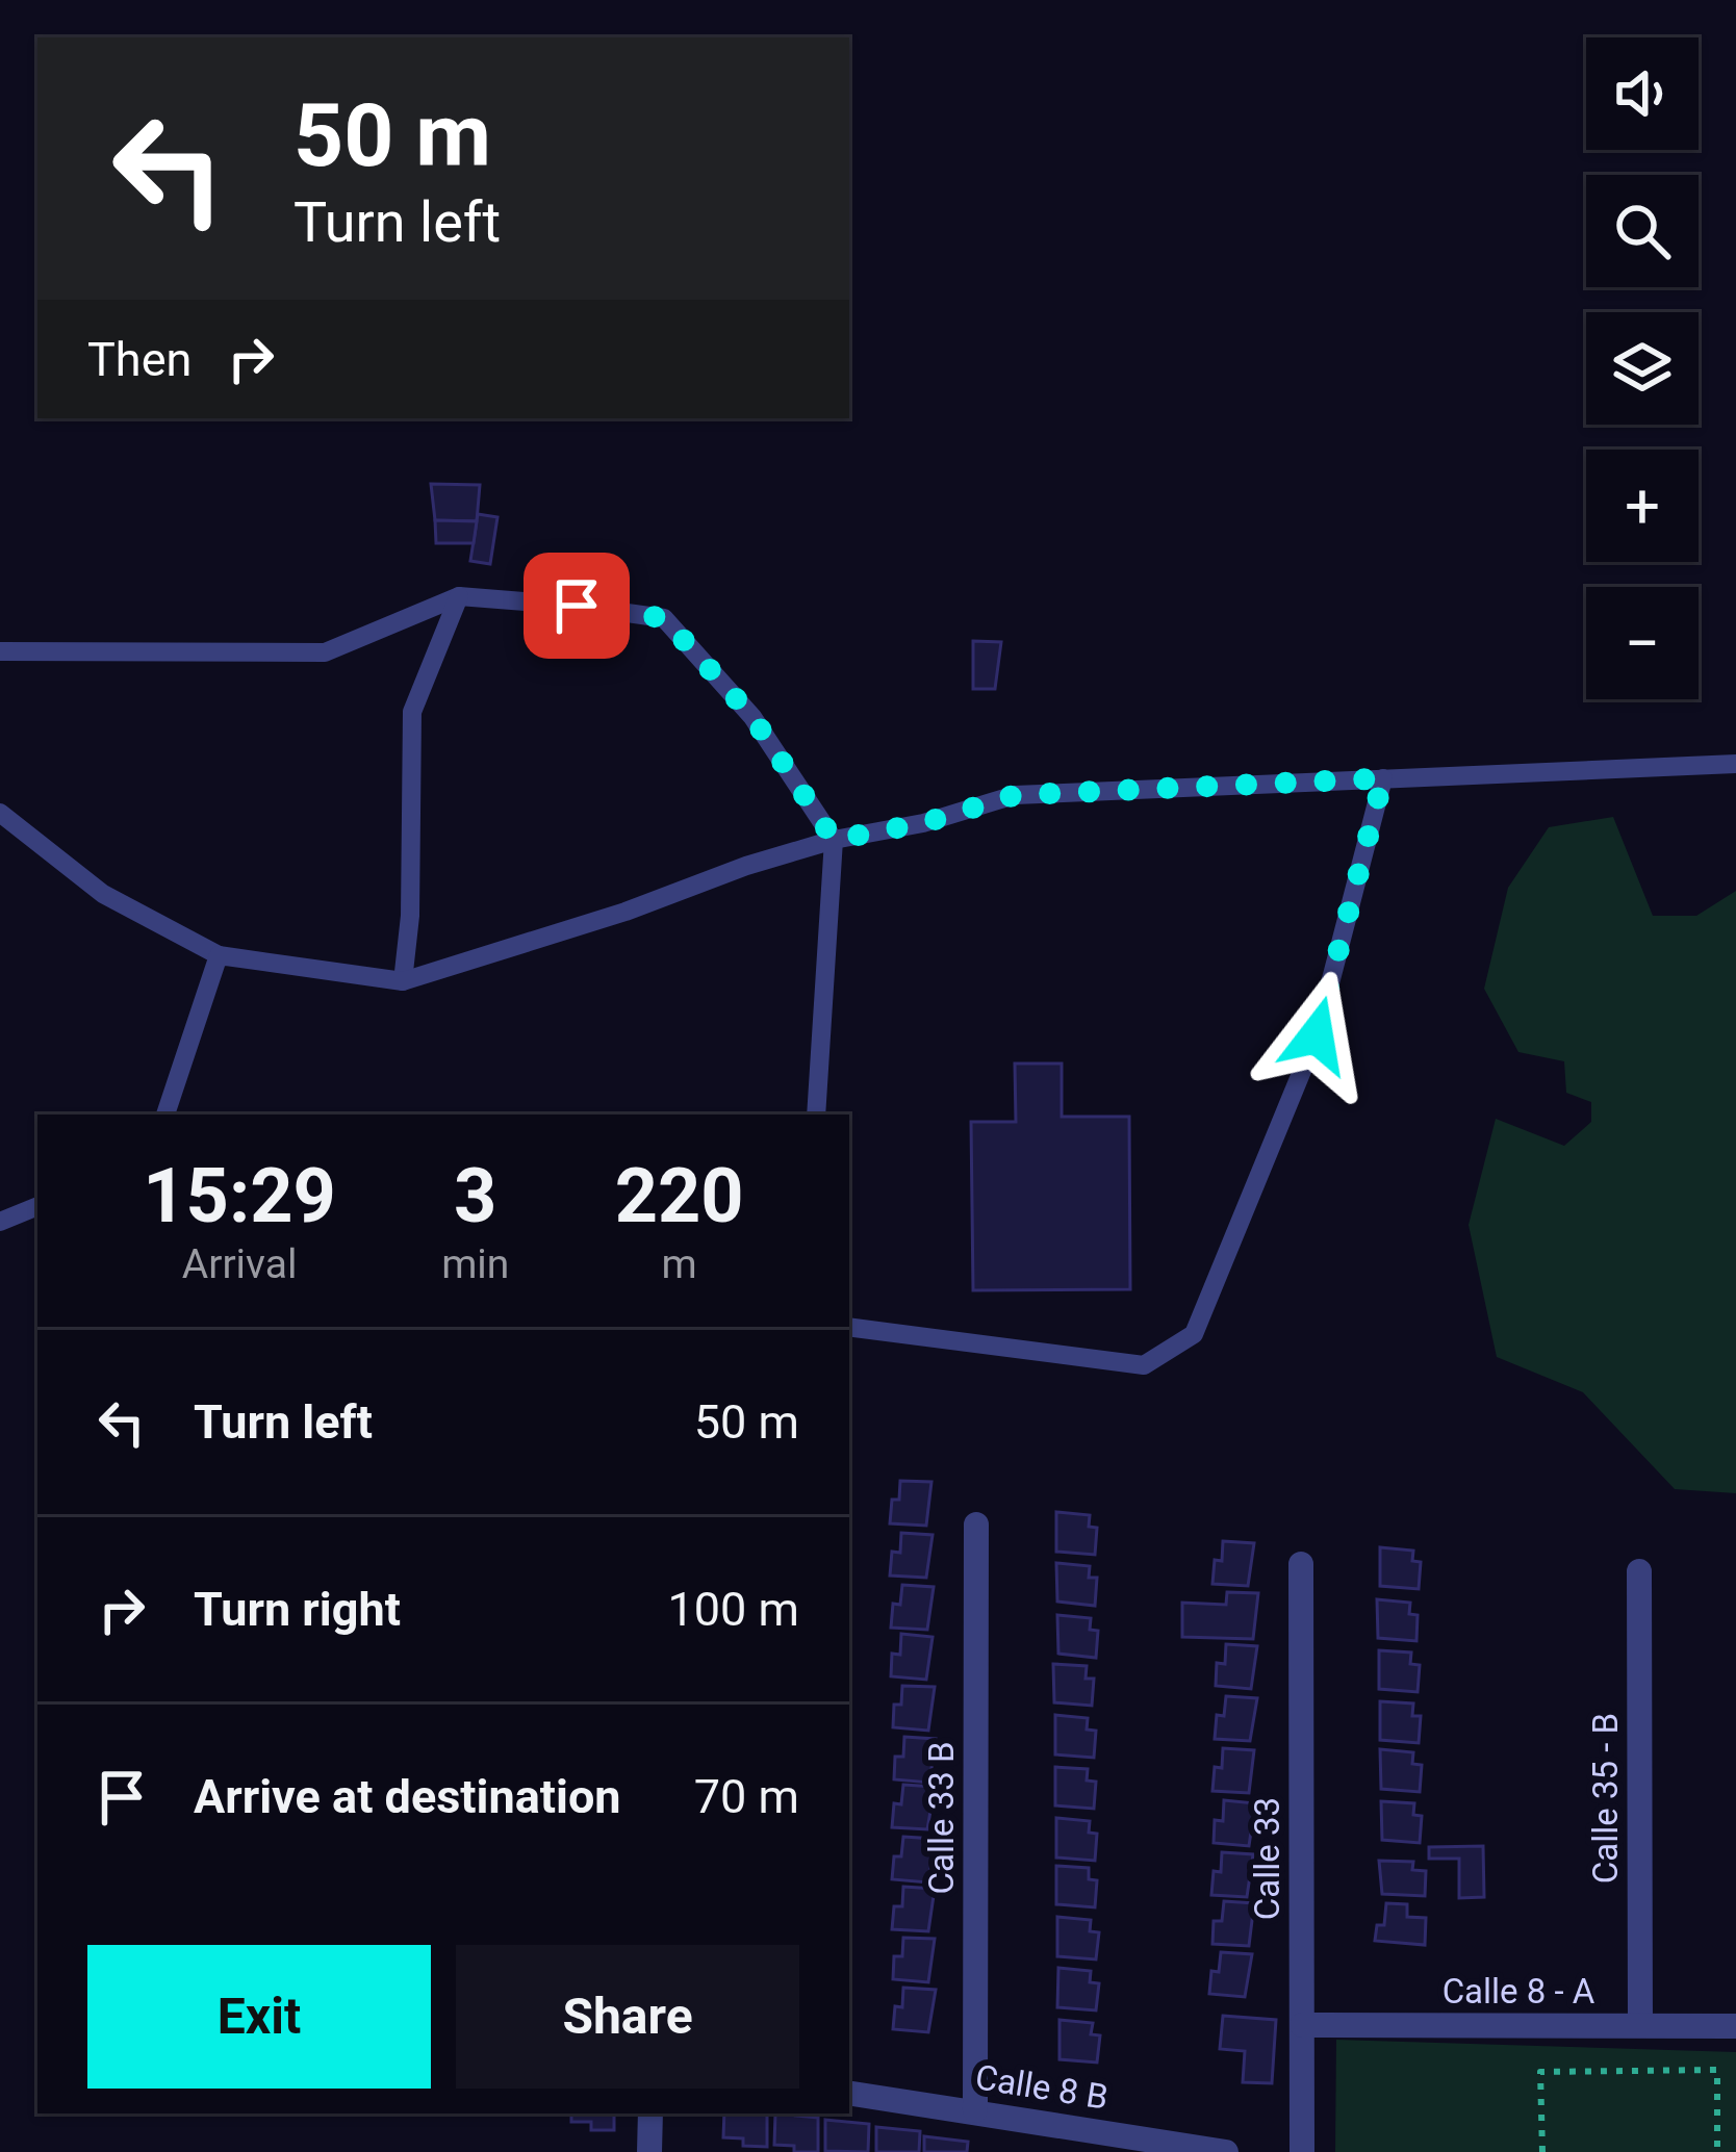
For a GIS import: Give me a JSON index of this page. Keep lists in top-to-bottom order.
{
  "streets": {
    "street": [
      "Calle 35 - B",
      "Calle 33 B",
      "Calle 33",
      "Calle 8 - A",
      "Calle 8 B"
    ]
  },
  "crossings": [
    ["Calle 35 - B", "Calle 8 - A"],
    ["Calle 33 B", "Calle 8 B"],
    ["Calle 33", "Calle 8 - A"]
  ],
  "page": {
    "map_buttons": ["+", "−"],
    "turn": ["50 m", "Turn left"],
    "then": "Then",
    "eta": [
      "15:29",
      "Arrival",
      "3",
      "min",
      "220",
      "m"
    ],
    "list": [
      {
        "name": "Turn left",
        "value": "50 m"
      },
      {
        "name": "Turn right",
        "value": "100 m"
      },
      {
        "name": "Arrive at destination",
        "value": "70 m"
      }
    ],
    "buttons": ["Exit", "Share"]
  }
}
